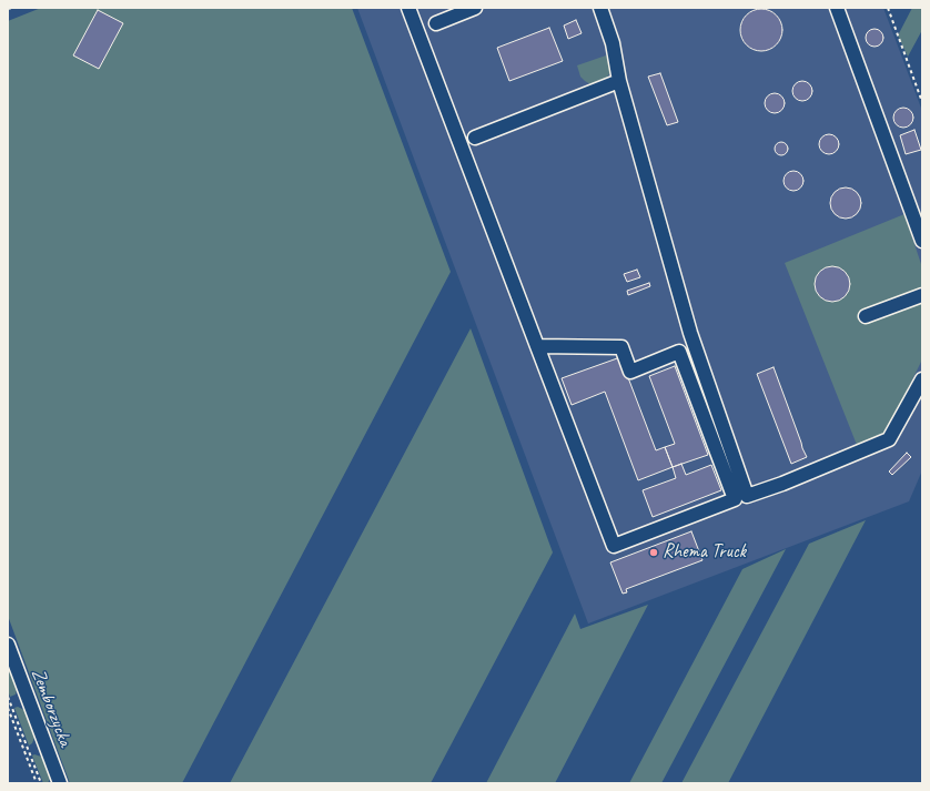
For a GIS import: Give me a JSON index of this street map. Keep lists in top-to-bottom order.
{
  "streets": {
    "street": ["Zemborzycka"]
  },
  "places": ["Rhema Truck"]
}
